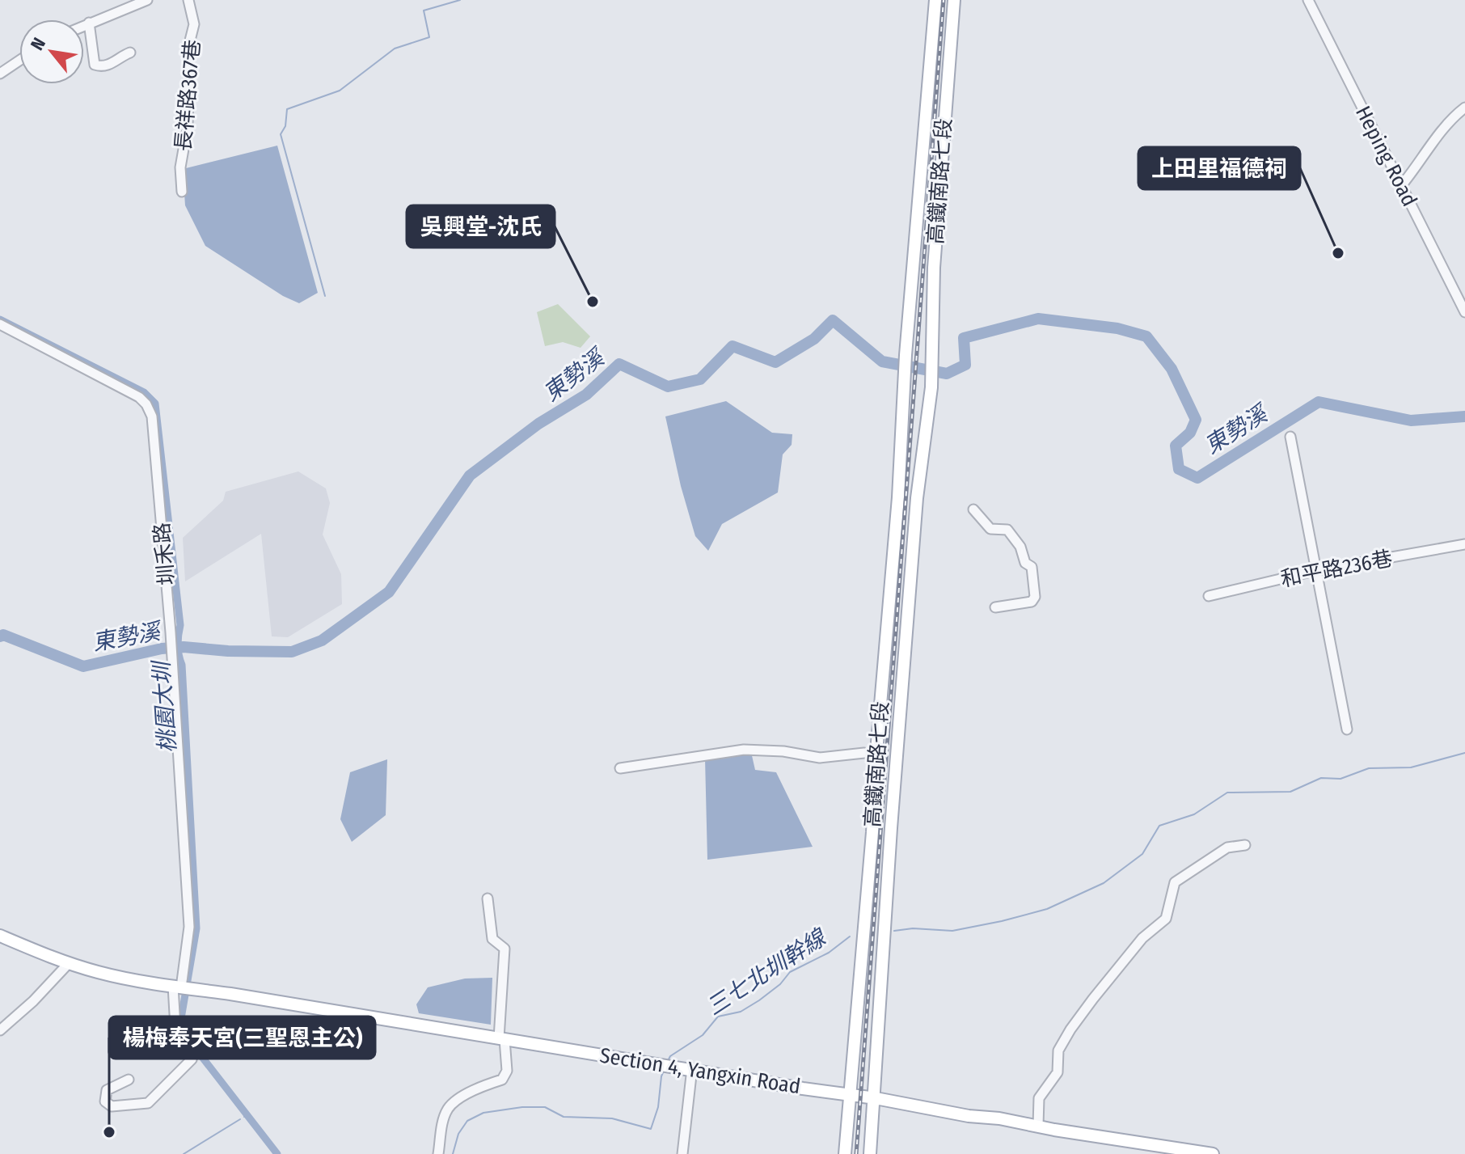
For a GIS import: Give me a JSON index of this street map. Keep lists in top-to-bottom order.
{
  "streets": {
    "main road": ["高鐵南路七段", "Section 4, Yangxin Road"],
    "street": [
      "長祥路367巷",
      "Heping Road",
      "圳禾路",
      "和平路236巷"
    ]
  },
  "crossings": [
    ["高鐵南路七段", "Section 4, Yangxin Road"],
    ["圳禾路", "Section 4, Yangxin Road"]
  ],
  "water": ["東勢溪", "桃園大圳", "三七北圳幹線"],
  "places": ["上田里福德祠", "吳興堂-沈氏", "楊梅奉天宮(三聖恩主公)"],
  "north": "top left"
}
